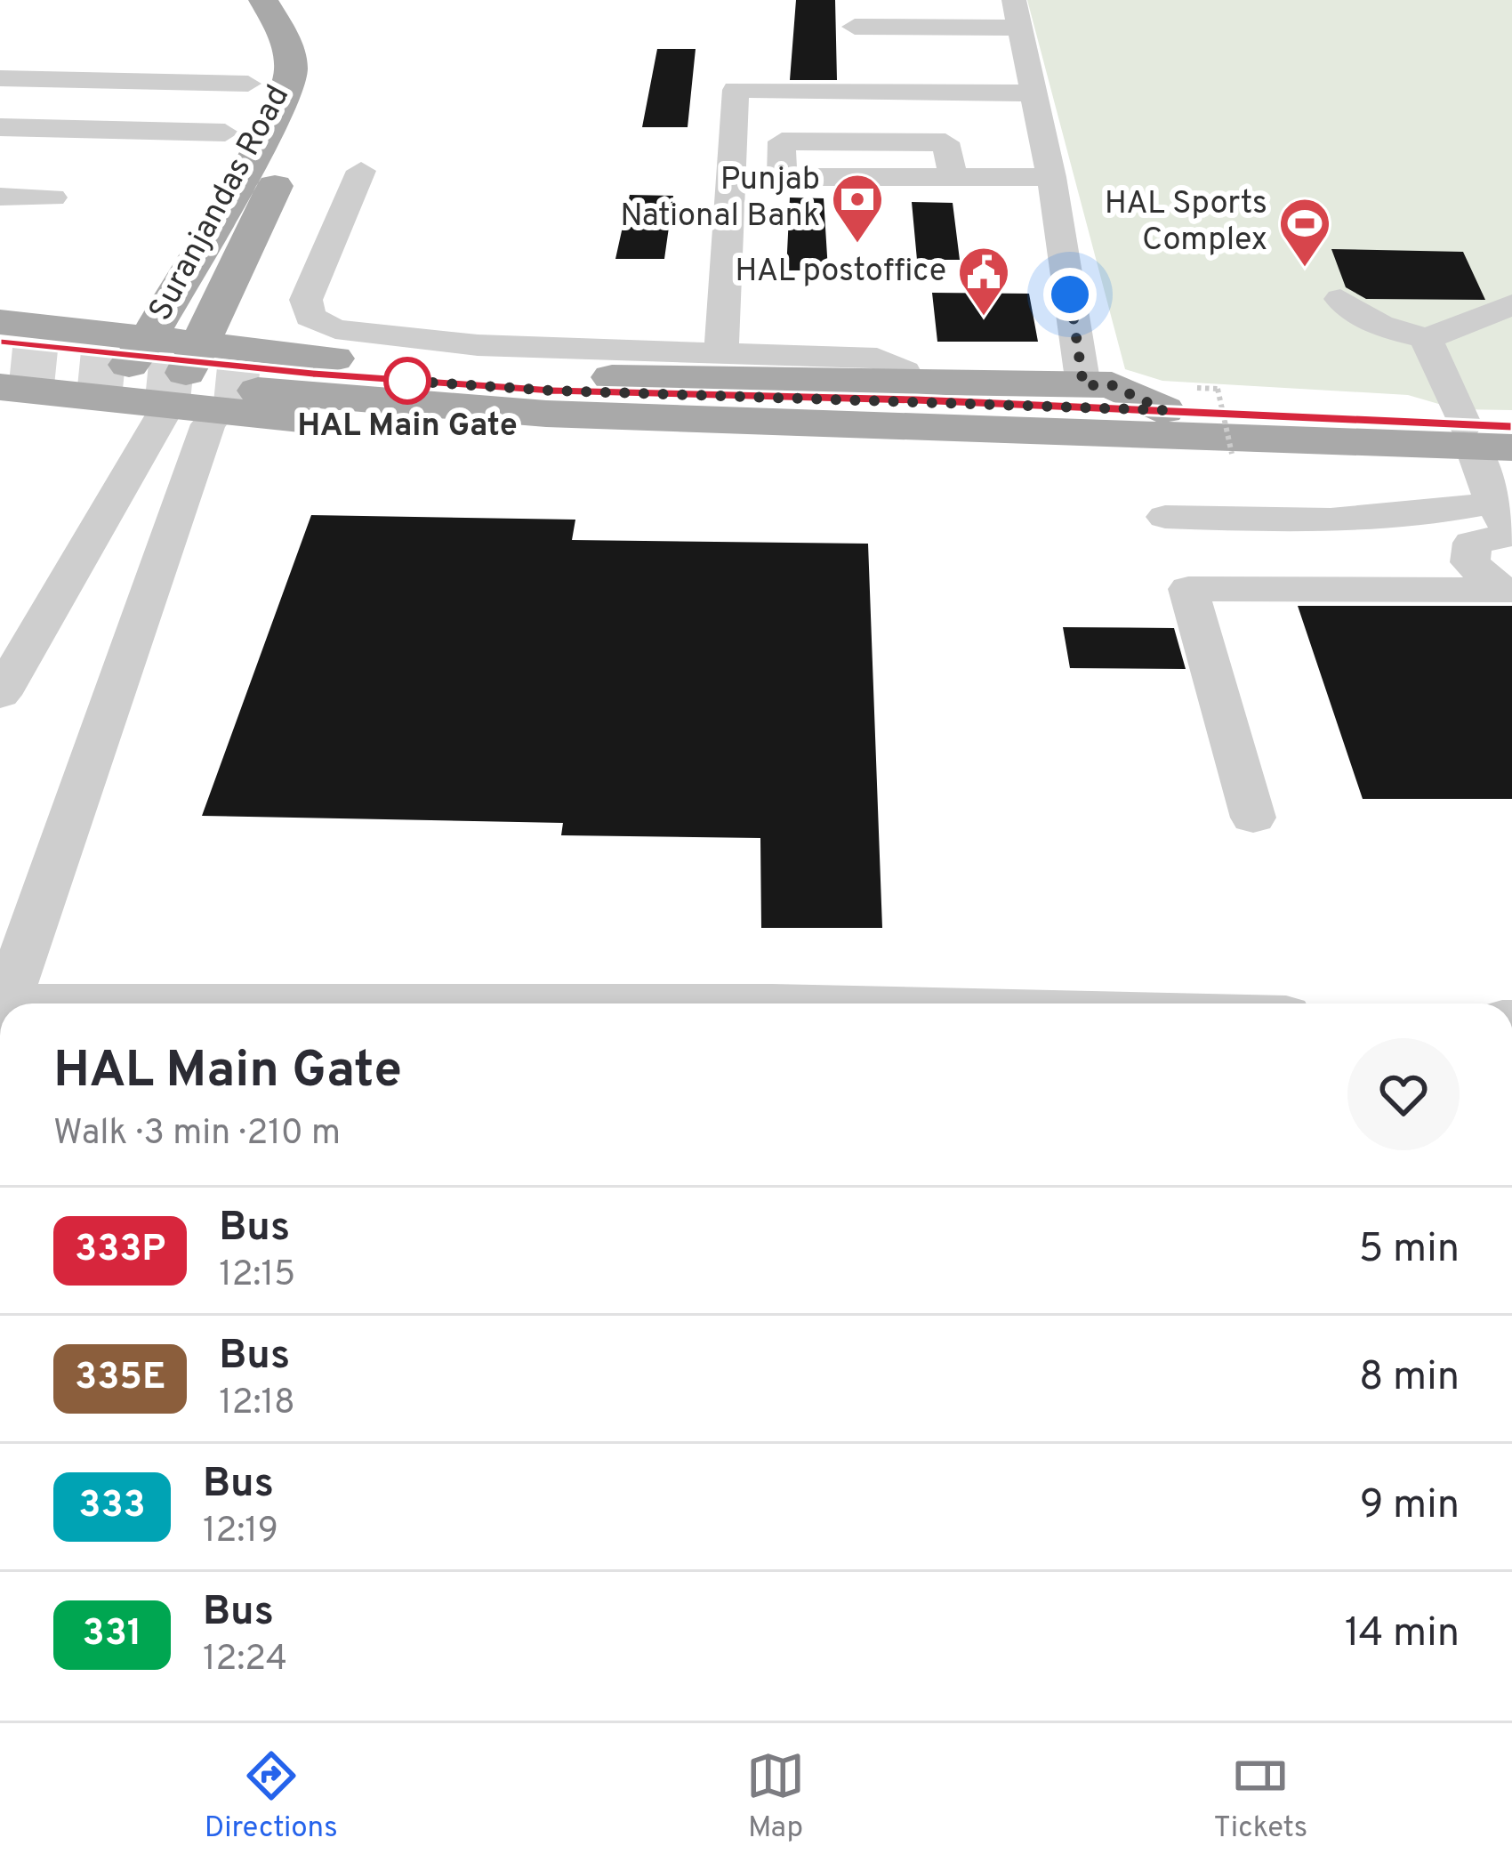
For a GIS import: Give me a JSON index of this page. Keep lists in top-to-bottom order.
{
  "streets": {
    "main road": ["Suranjandas Road"]
  },
  "places": {
    "bank": ["Punjab National Bank"],
    "sports": ["HAL Sports Complex"],
    "public building": ["HAL postoffice"],
    "other": ["HAL Main Gate"]
  },
  "lines": ["bus line 333P"],
  "page": {
    "heading": ["HAL Main Gate", "Walk · 3 min · 210 m"],
    "list": [
      {
        "mark": "333P",
        "name": "Bus",
        "note": "12:15",
        "value": "5 min"
      },
      {
        "mark": "335E",
        "name": "Bus",
        "note": "12:18",
        "value": "8 min"
      },
      {
        "mark": "333",
        "name": "Bus",
        "note": "12:19",
        "value": "9 min"
      },
      {
        "mark": "331",
        "name": "Bus",
        "note": "12:24",
        "value": "14 min"
      }
    ],
    "tabs": ["Directions", "Map", "Tickets"]
  }
}
